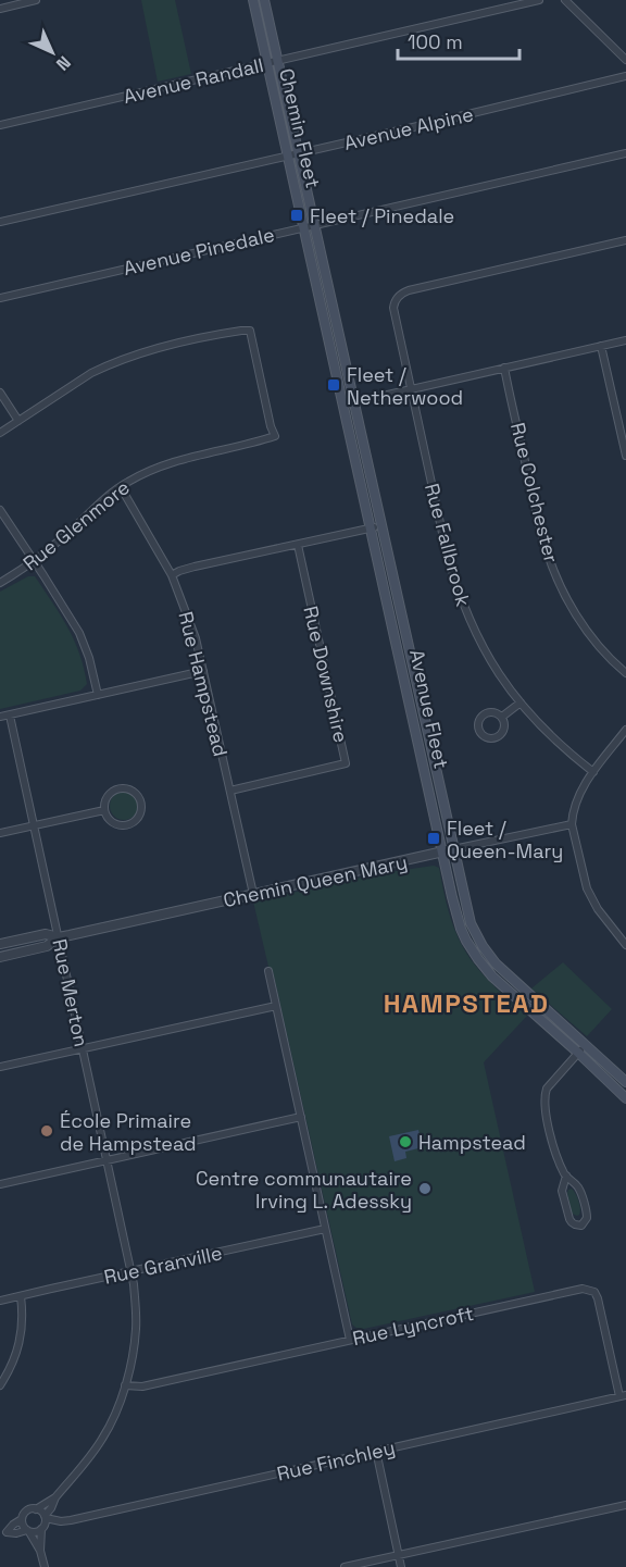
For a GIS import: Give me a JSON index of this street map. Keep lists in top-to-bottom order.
{
  "streets": {
    "main road": ["Chemin Fleet", "Avenue Fleet"],
    "street": [
      "Avenue Randall",
      "Avenue Alpine",
      "Avenue Pinedale",
      "Rue Colchester",
      "Rue Glenmore",
      "Rue Fallbrook",
      "Rue Downshire",
      "Rue Hampstead",
      "Chemin Queen Mary",
      "Rue Merton",
      "Rue Granville",
      "Rue Lyncroft",
      "Rue Finchley"
    ]
  },
  "crossings": [
    ["Avenue Randall", "Chemin Fleet"],
    ["Chemin Fleet", "Avenue Alpine"],
    ["Chemin Fleet", "Avenue Pinedale"],
    ["Chemin Fleet", "Avenue Fleet"],
    ["Rue Glenmore", "Rue Hampstead"],
    ["Rue Downshire", "Rue Hampstead"],
    ["Rue Hampstead", "Chemin Queen Mary"],
    ["Avenue Fleet", "Chemin Queen Mary"],
    ["Chemin Queen Mary", "Rue Merton"],
    ["Rue Merton", "Rue Granville"],
    ["Rue Merton", "Rue Lyncroft"],
    ["Rue Lyncroft", "Rue Finchley"]
  ],
  "districts": ["HAMPSTEAD"],
  "places": {
    "transit": ["Fleet / Pinedale", "Fleet / Netherwood", "Fleet / Queen-Mary"],
    "other": ["École Primaire de Hampstead", "Hampstead", "Centre communautaire Irving L. Adessky"]
  },
  "scale_bar": "100 m",
  "north": "bottom right"
}
